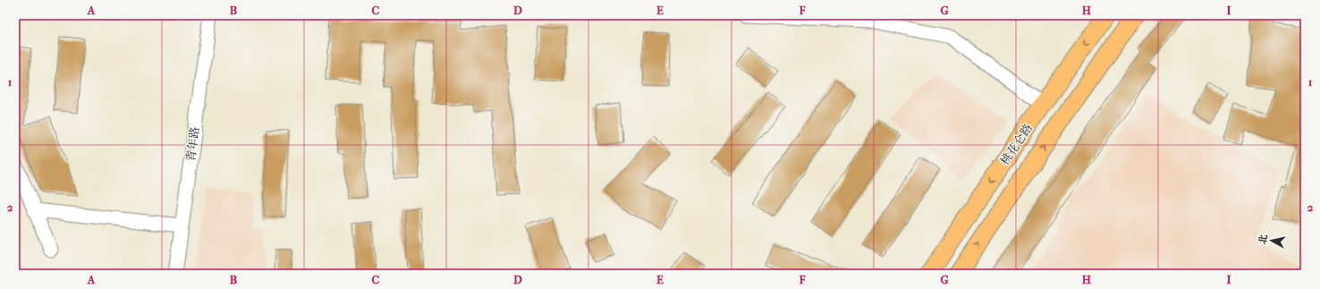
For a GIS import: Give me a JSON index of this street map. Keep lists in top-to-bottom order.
{
  "streets": {
    "main road": ["桃花仑路"],
    "street": ["青年路"]
  },
  "north": "left",
  "grid": {
    "columns": [
      "A",
      "B",
      "C",
      "D",
      "E",
      "F",
      "G",
      "H",
      "I"
    ],
    "rows": ["1", "2"]
  }
}
